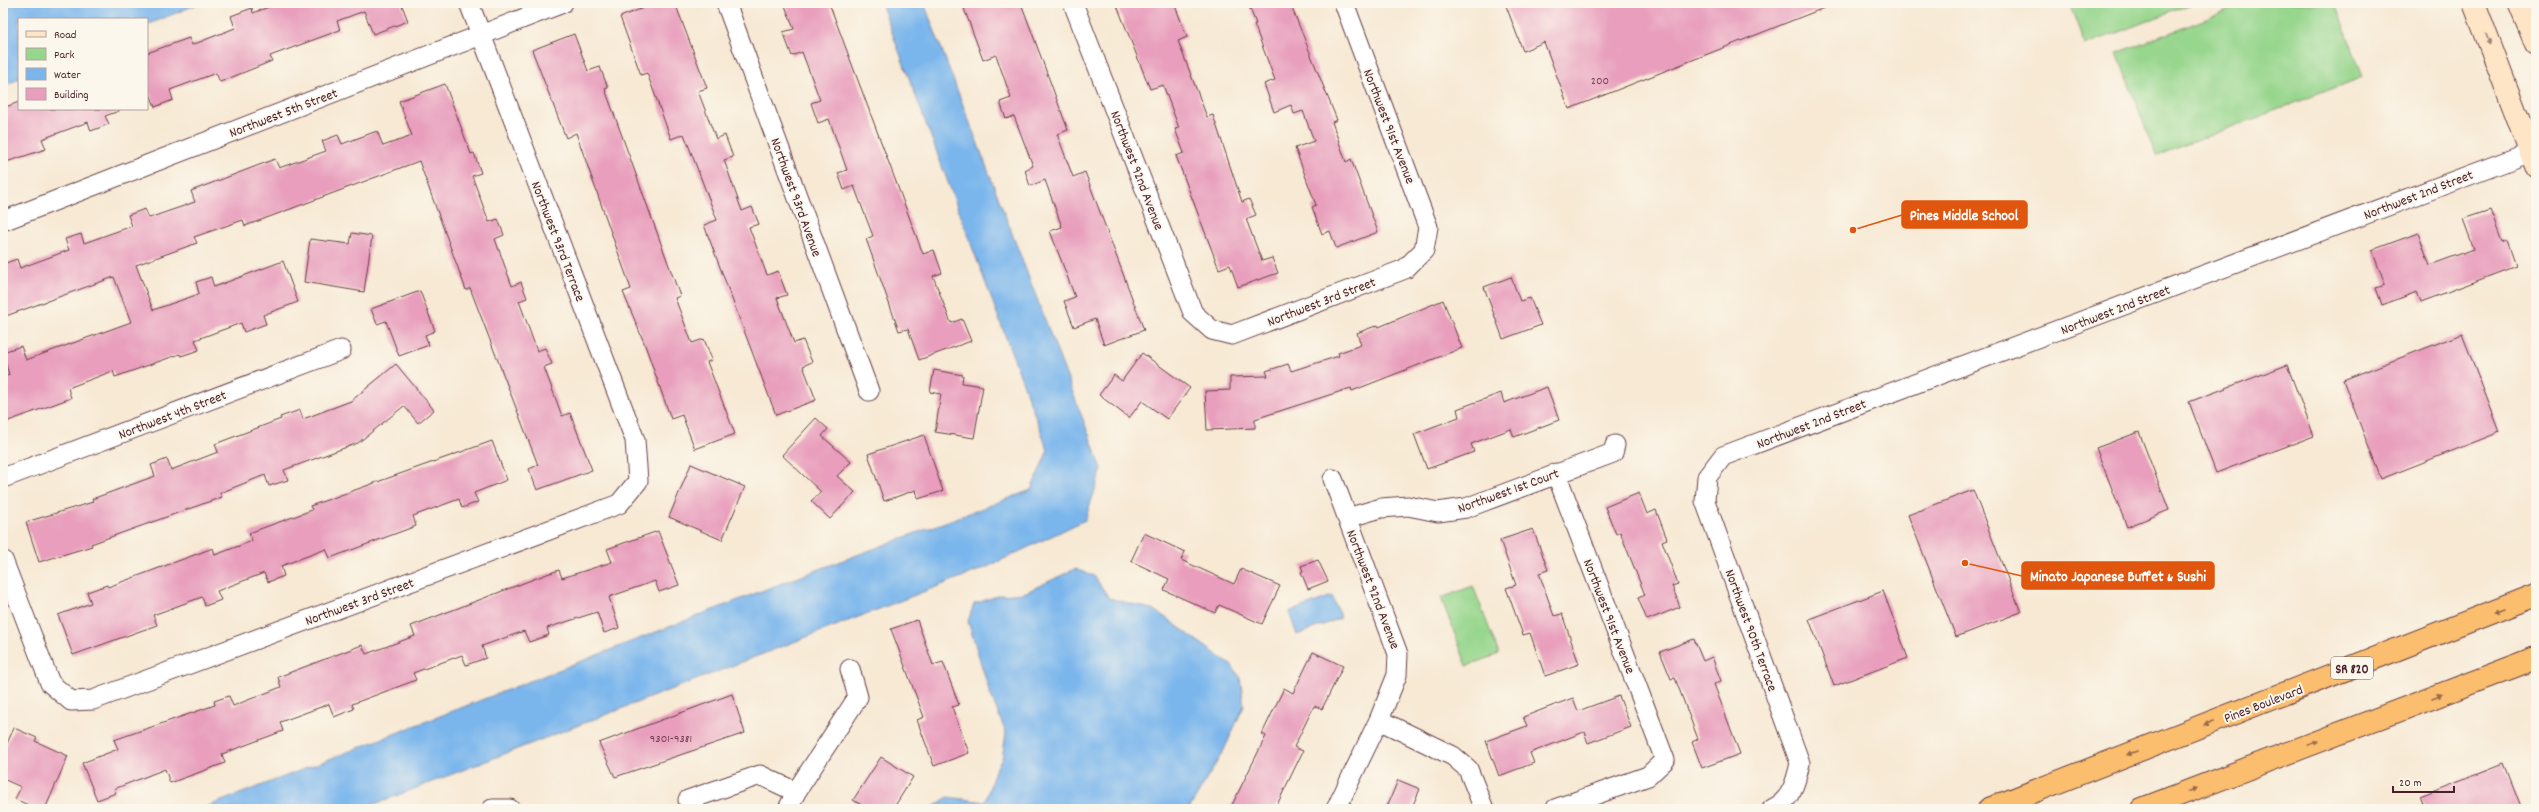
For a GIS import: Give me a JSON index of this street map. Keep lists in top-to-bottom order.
{
  "streets": {
    "highway": ["SR 820", "Pines Boulevard"],
    "street": [
      "Northwest 5th Street",
      "Northwest 91st Avenue",
      "Northwest 92nd Avenue",
      "Northwest 2nd Street",
      "Northwest 93rd Avenue",
      "Northwest 93rd Terrace",
      "Northwest 3rd Street",
      "Northwest 4th Street",
      "Northwest 1st Court",
      "Northwest 90th Terrace"
    ]
  },
  "crossings": [
    ["Northwest 5th Street", "Northwest 93rd Terrace"],
    ["Northwest 91st Avenue", "Northwest 3rd Street"],
    ["Northwest 91st Avenue", "Northwest 1st Court"],
    ["Northwest 92nd Avenue", "Northwest 3rd Street"],
    ["Northwest 92nd Avenue", "Northwest 1st Court"],
    ["Northwest 2nd Street", "Northwest 90th Terrace"],
    ["Northwest 93rd Terrace", "Northwest 3rd Street"]
  ],
  "places": ["Pines Middle School", "Minato Japanese Buffet & Sushi"],
  "house_numbers": ["200", "9301-9381"],
  "legend": [
    "Road",
    "Park",
    "Water",
    "Building"
  ],
  "scale_bar": "20 m"
}
